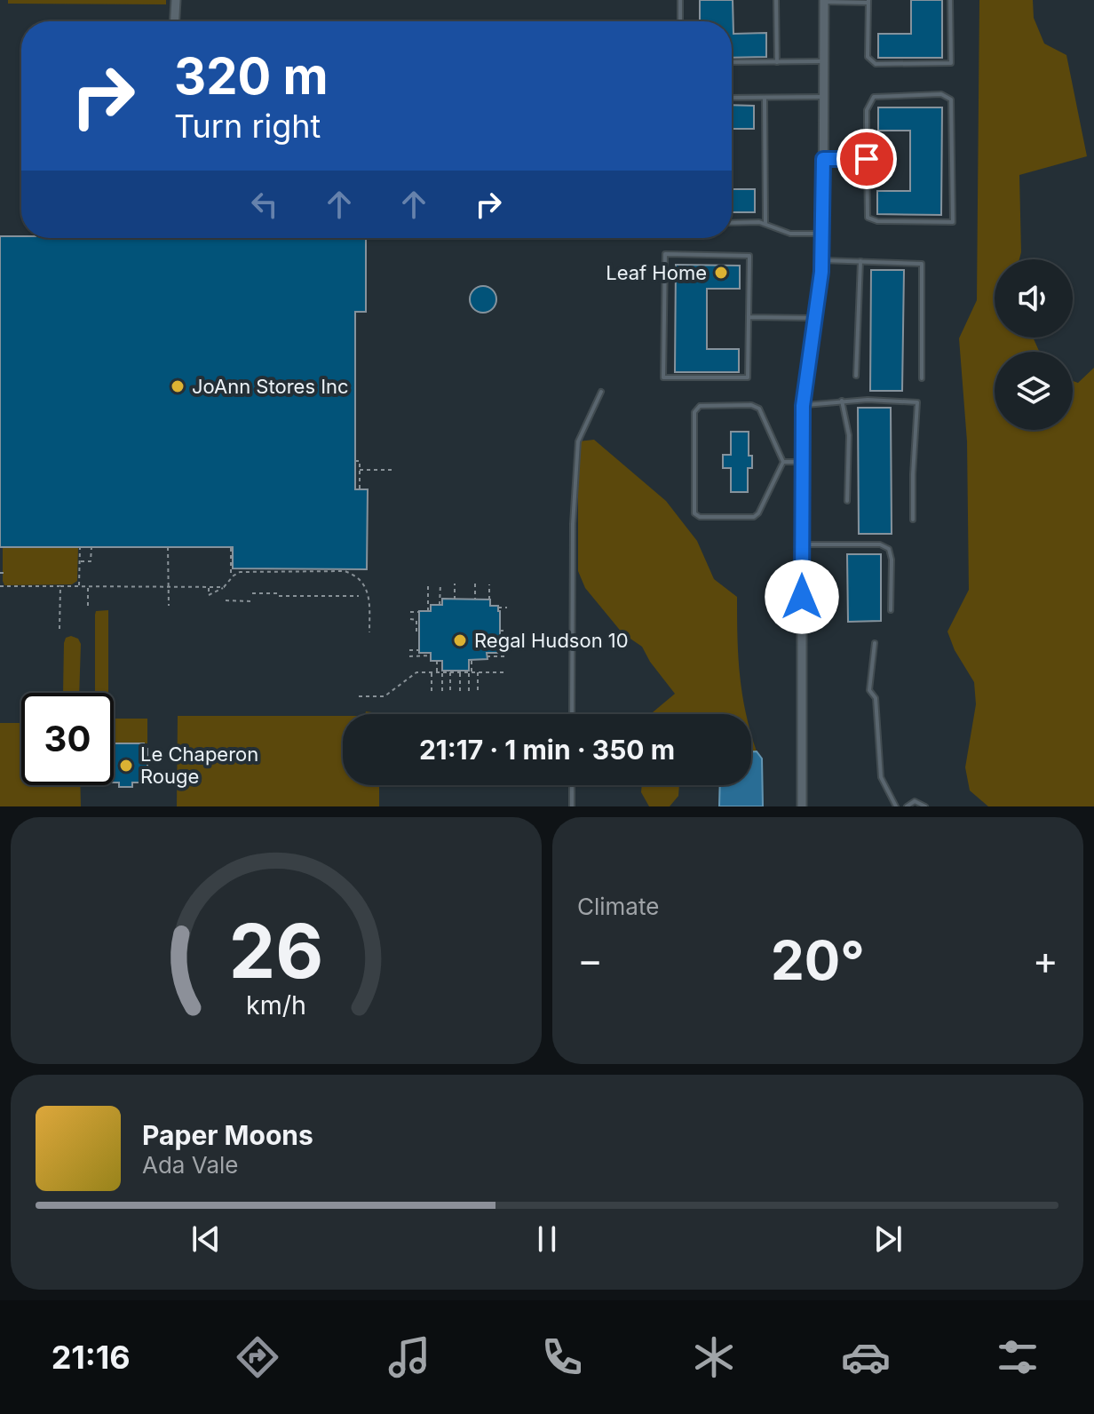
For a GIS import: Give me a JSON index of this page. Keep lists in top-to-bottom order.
{
  "places": [
    "Leaf Home",
    "JoAnn Stores Inc",
    "Regal Hudson 10",
    "Le Chaperon Rouge"
  ],
  "page": {
    "turn": ["320 m", "Turn right"],
    "limit": "30",
    "trip": "21:17 · 1 min · 350 m",
    "tile": "Climate",
    "heat": ["−", "20°", "+"],
    "song": ["Paper Moons", "Ada Vale"],
    "tabs": "21:16",
    "gauge": ["26", "km/h"]
  }
}
